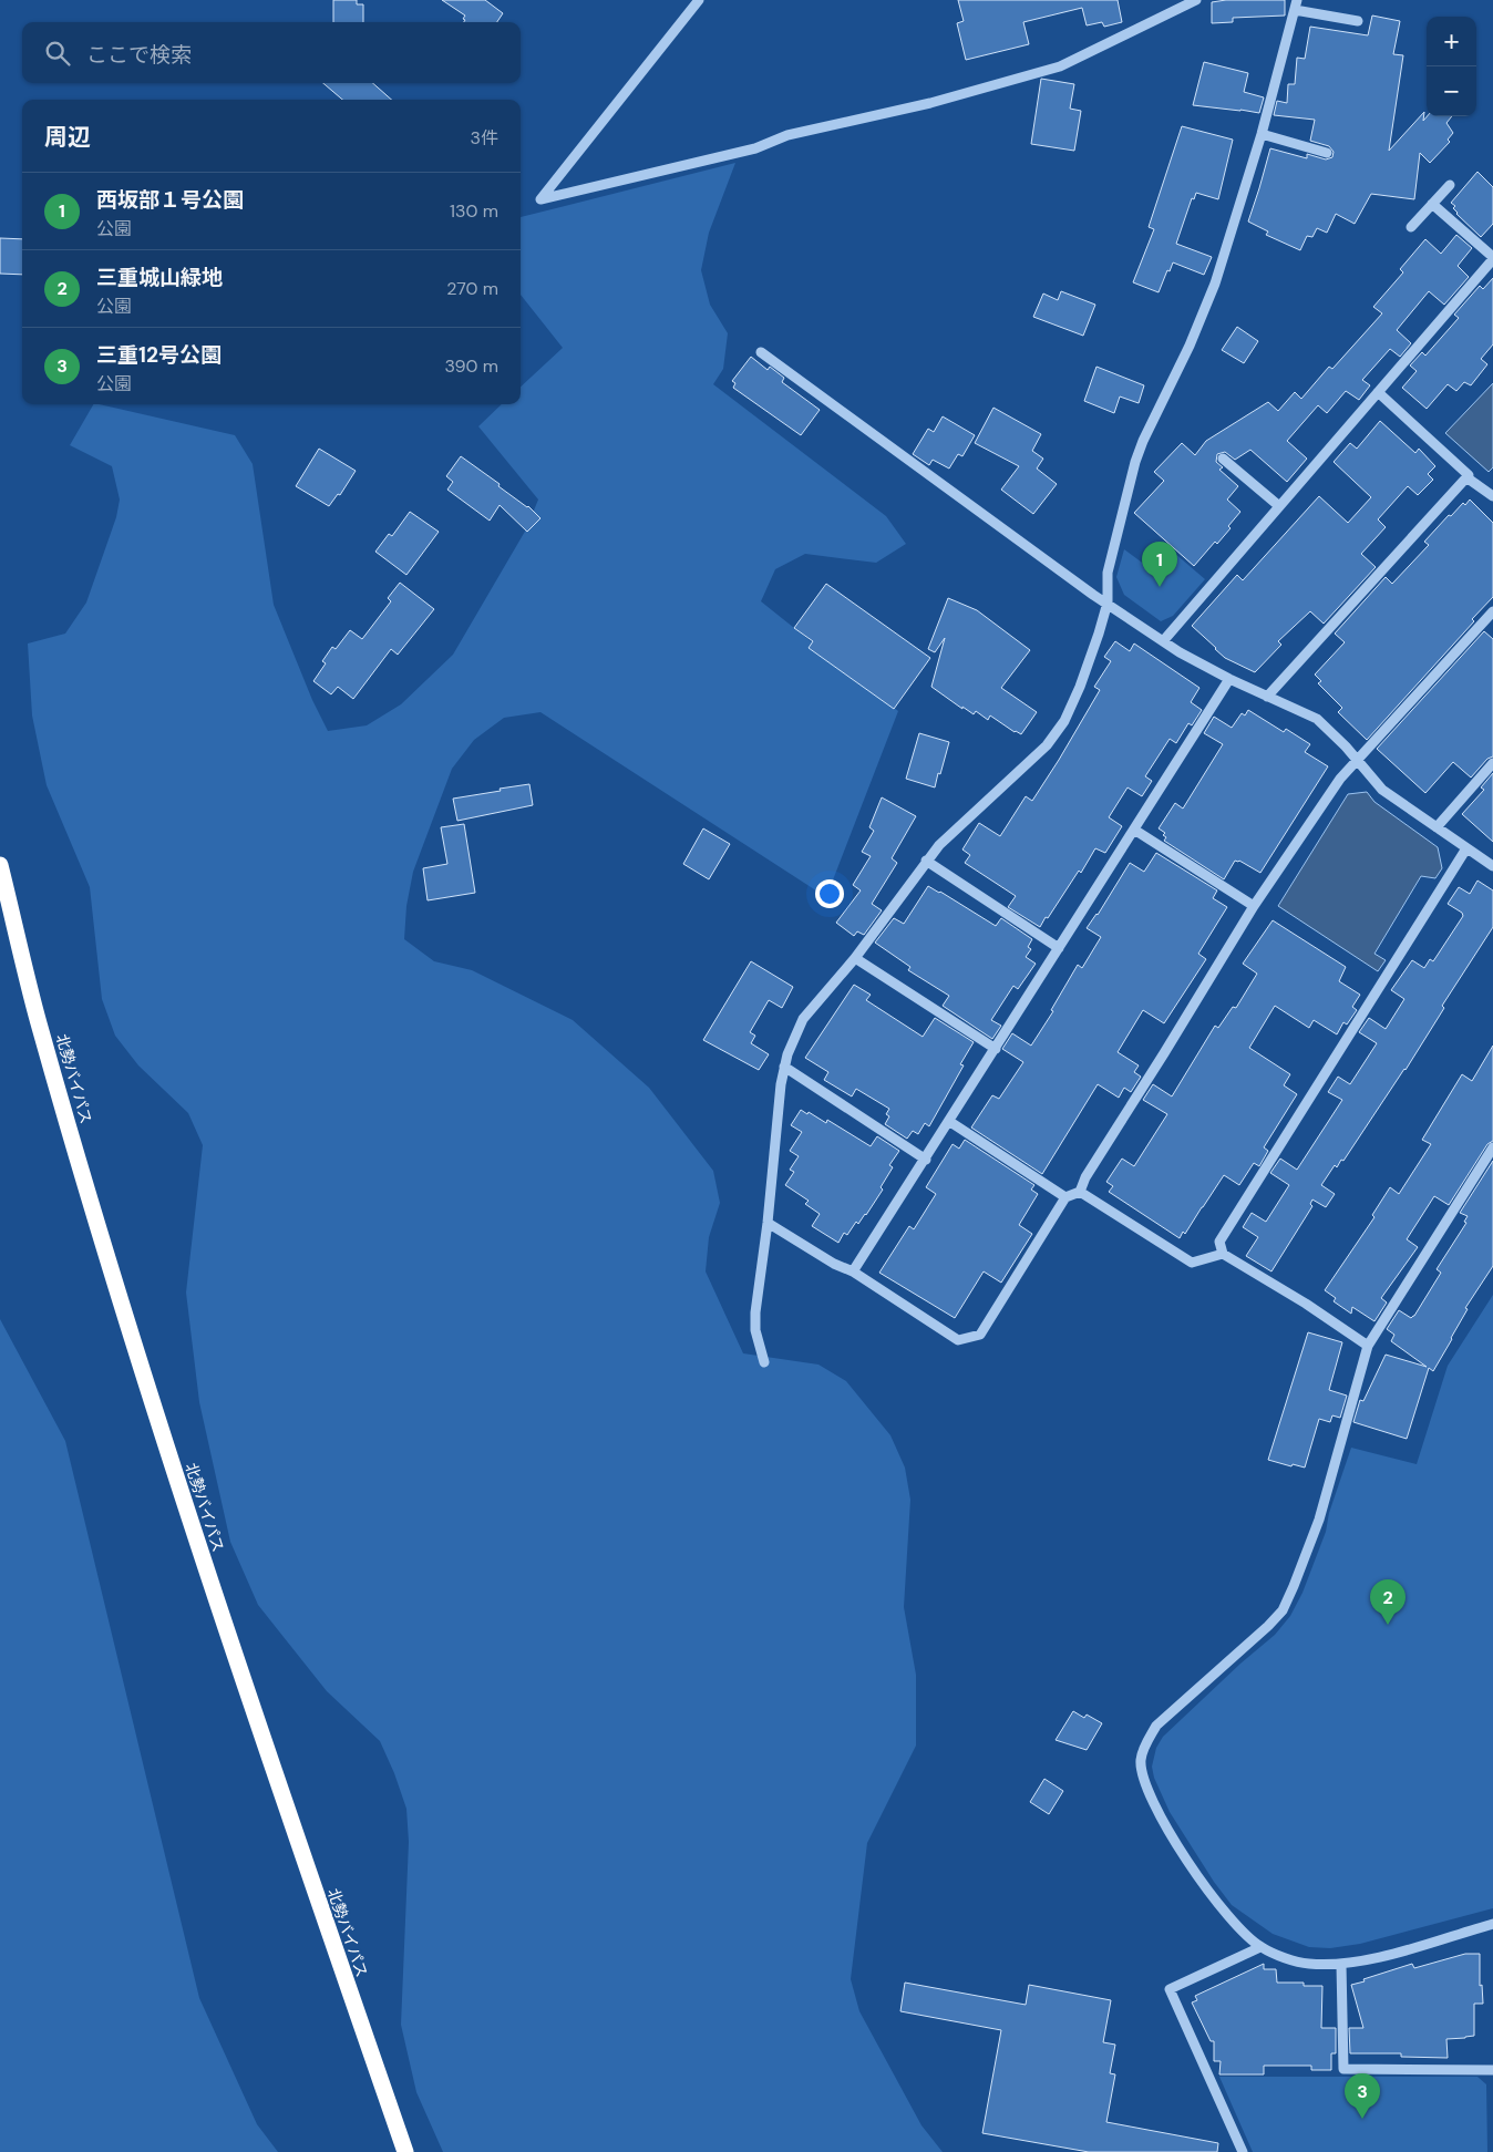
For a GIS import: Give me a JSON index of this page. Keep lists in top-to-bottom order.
{
  "streets": {
    "highway": ["北勢バイパス"]
  },
  "page": {
    "map_buttons": ["+", "−"],
    "search": "ここで検索",
    "heading": ["周辺", "3件"],
    "list": [
      {
        "mark": "1",
        "name": "西坂部１号公園",
        "note": "公園",
        "value": "130 m"
      },
      {
        "mark": "2",
        "name": "三重城山緑地",
        "note": "公園",
        "value": "270 m"
      },
      {
        "mark": "3",
        "name": "三重12号公園",
        "note": "公園",
        "value": "390 m"
      }
    ],
    "pins": ["1", "2", "3"]
  }
}
